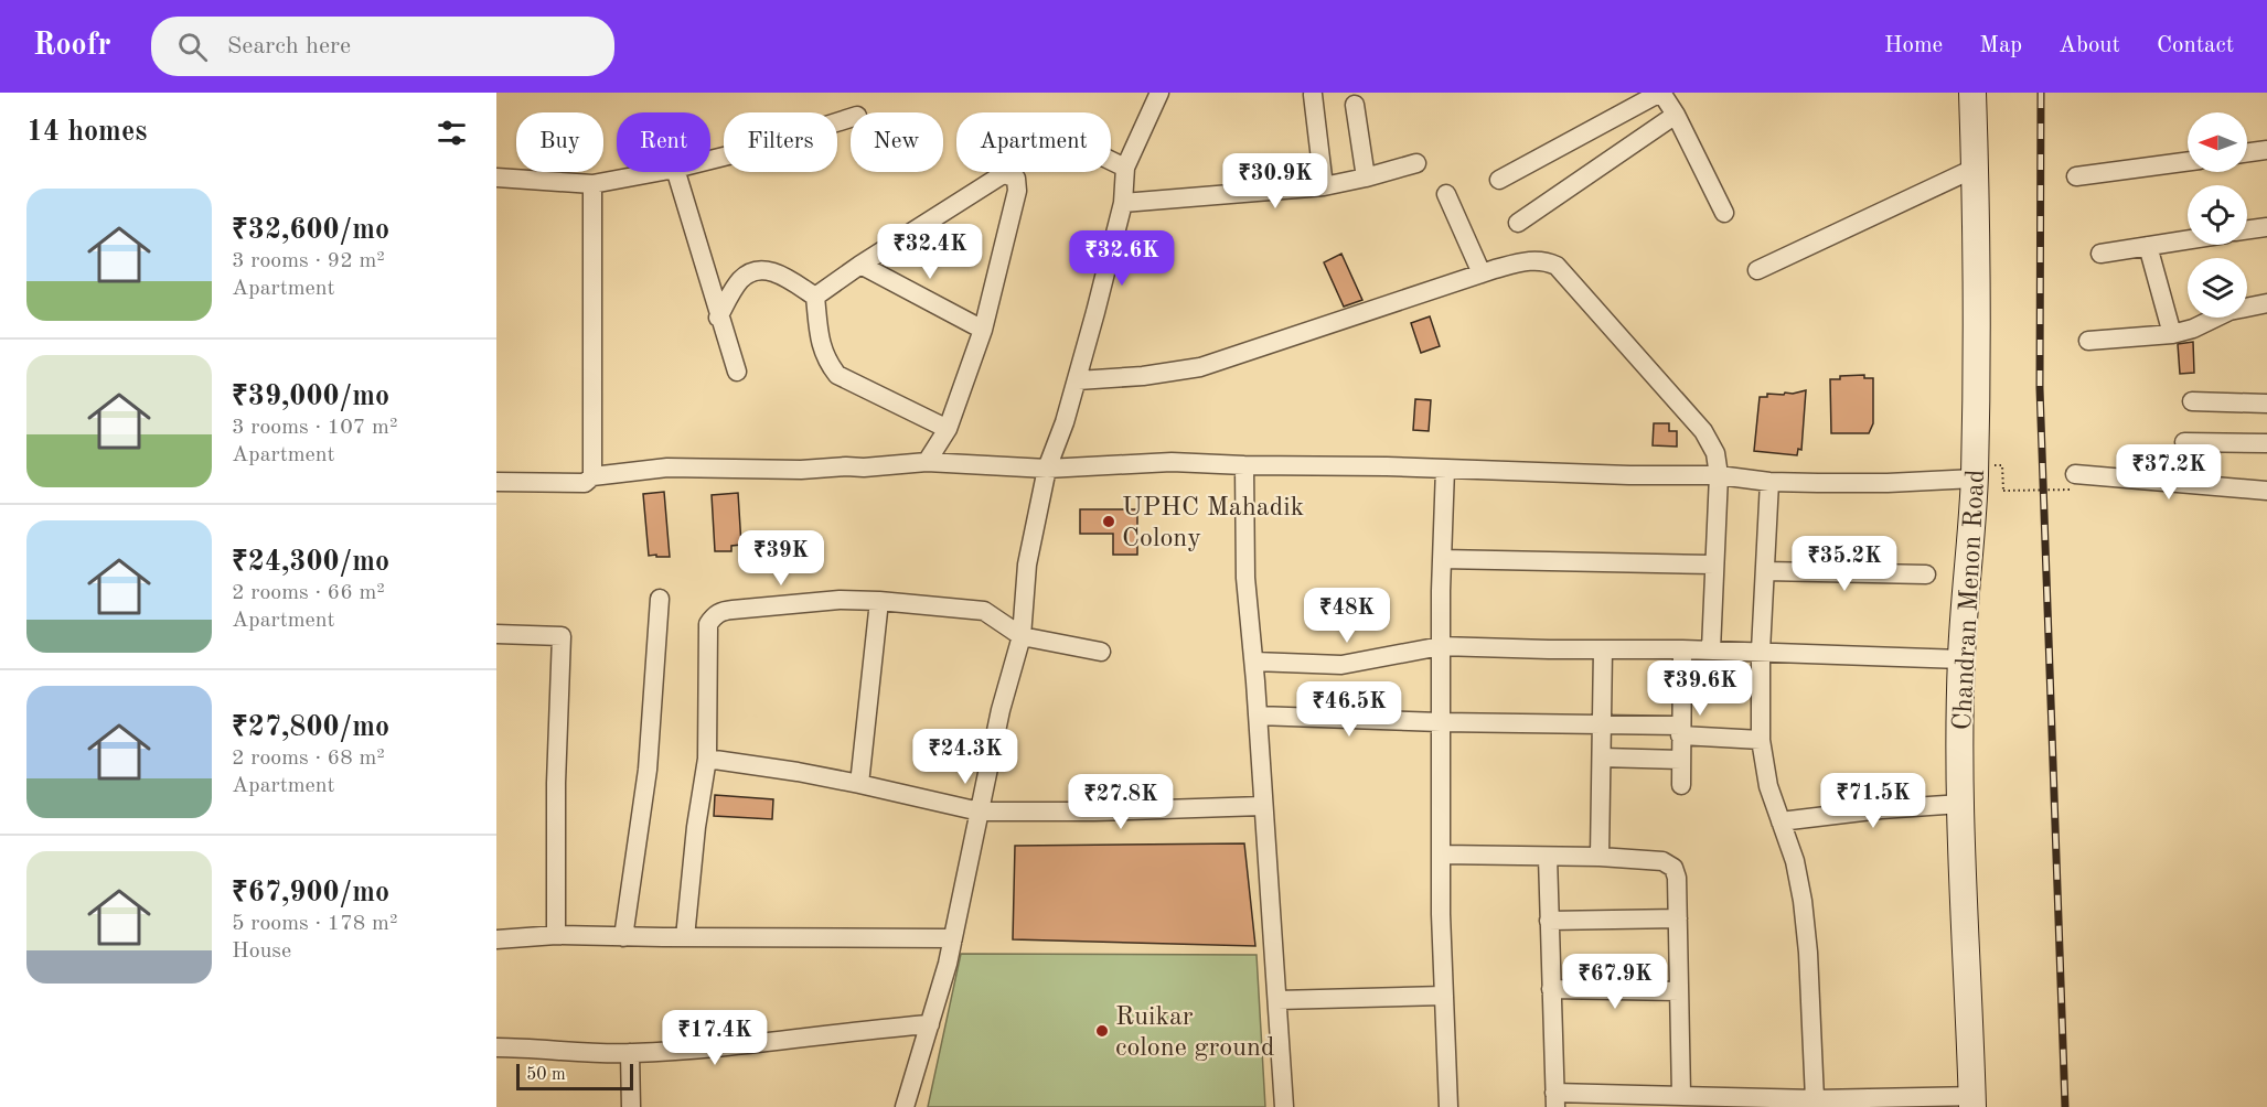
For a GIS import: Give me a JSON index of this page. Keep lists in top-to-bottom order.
{
  "streets": {
    "street": ["Chandran Menon Road"]
  },
  "places": ["UPHC Mahadik Colony", "Ruikar colone ground"],
  "scale_bar": "50 m",
  "north": "left",
  "page": {
    "header": "Roofr",
    "search": "Search here",
    "nav": [
      "Home",
      "Map",
      "About",
      "Contact"
    ],
    "heading": "14 homes",
    "chip": [
      "Buy",
      "Rent",
      "Filters",
      "New",
      "Apartment"
    ],
    "price": [
      "₹30.9K",
      "₹32.4K",
      "₹32.6K",
      "₹37.2K",
      "₹39K",
      "₹35.2K",
      "₹48K",
      "₹39.6K",
      "₹46.5K",
      "₹24.3K",
      "₹71.5K",
      "₹27.8K",
      "₹67.9K",
      "₹17.4K"
    ],
    "list": [
      {
        "name": "₹32,600/mo",
        "note": "3 rooms · 92 m² · Apartment"
      },
      {
        "name": "₹39,000/mo",
        "note": "3 rooms · 107 m² · Apartment"
      },
      {
        "name": "₹24,300/mo",
        "note": "2 rooms · 66 m² · Apartment"
      },
      {
        "name": "₹27,800/mo",
        "note": "2 rooms · 68 m² · Apartment"
      },
      {
        "name": "₹67,900/mo",
        "note": "5 rooms · 178 m² · House"
      }
    ],
    "scale": "50 m"
  }
}
